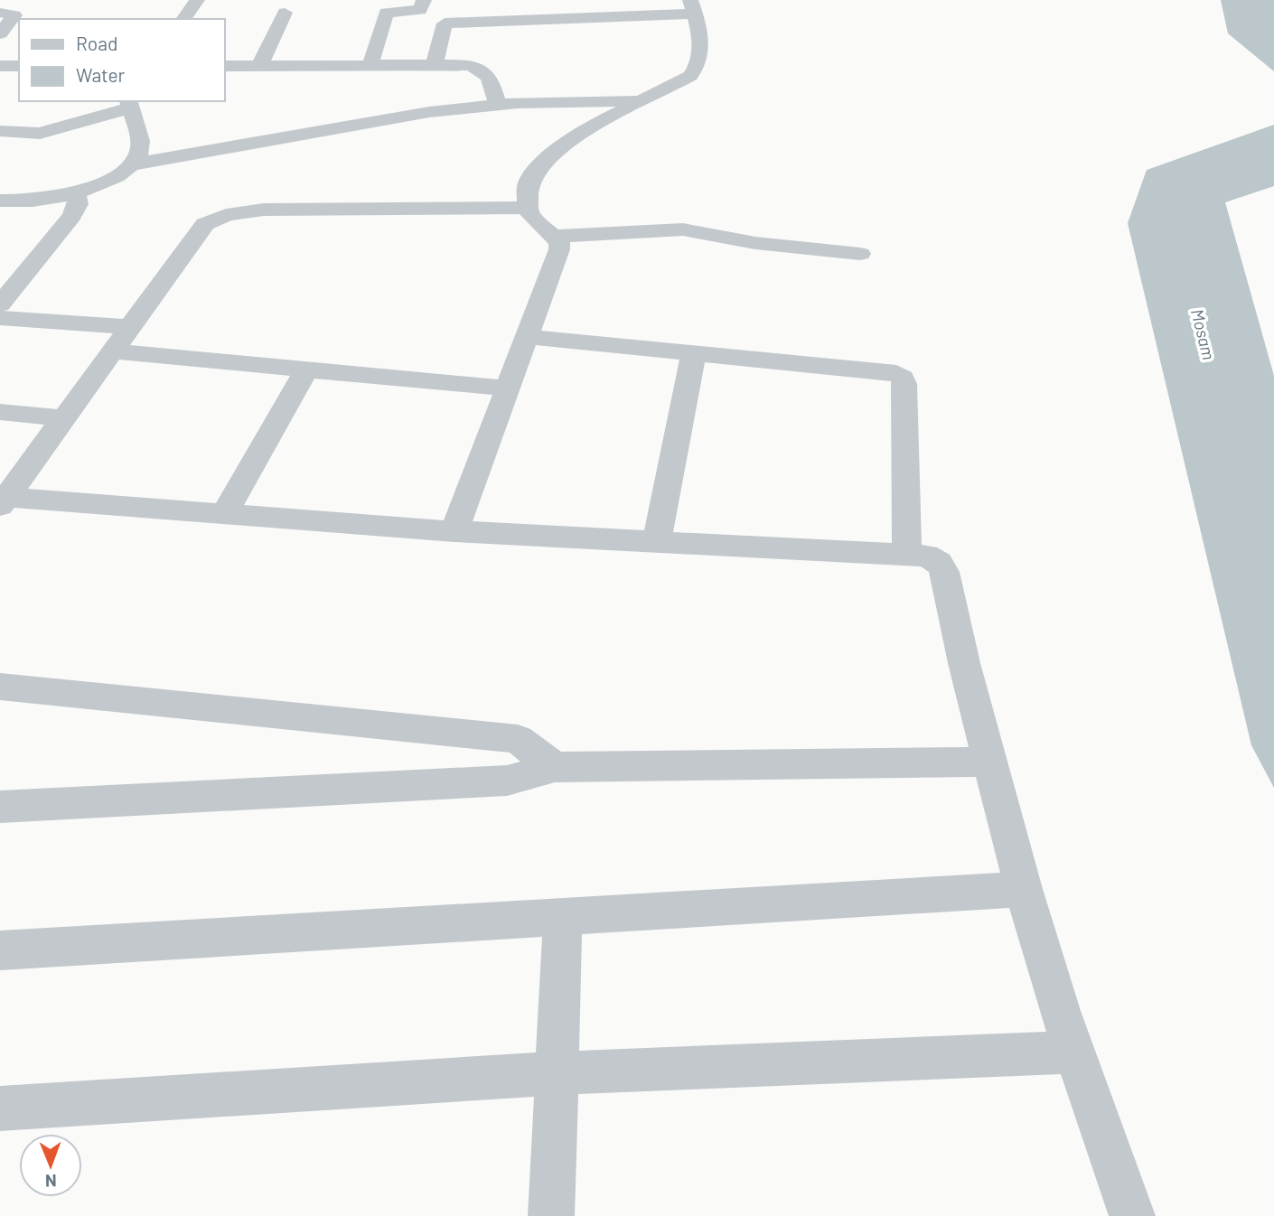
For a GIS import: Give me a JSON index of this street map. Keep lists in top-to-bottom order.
{
  "water": ["Mosam"],
  "legend": ["Road", "Water"],
  "north": "bottom"
}
